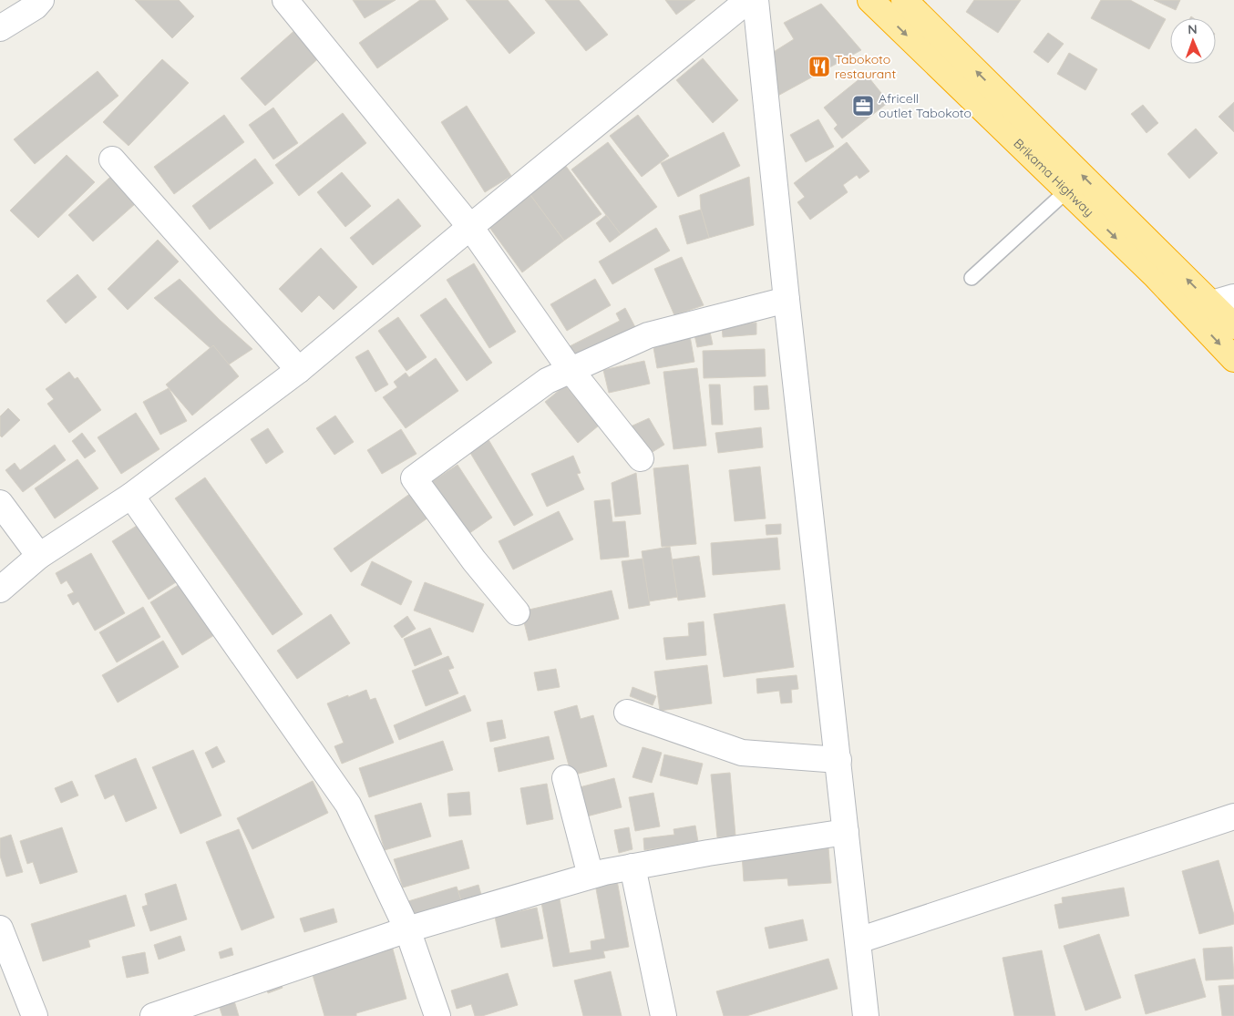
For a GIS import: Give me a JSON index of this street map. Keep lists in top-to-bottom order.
{
  "streets": {
    "highway": ["Brikama Highway"]
  },
  "places": {
    "restaurant": ["Tabokoto restaurant"],
    "office": ["Africell outlet Tabokoto"]
  },
  "north": "top"
}
